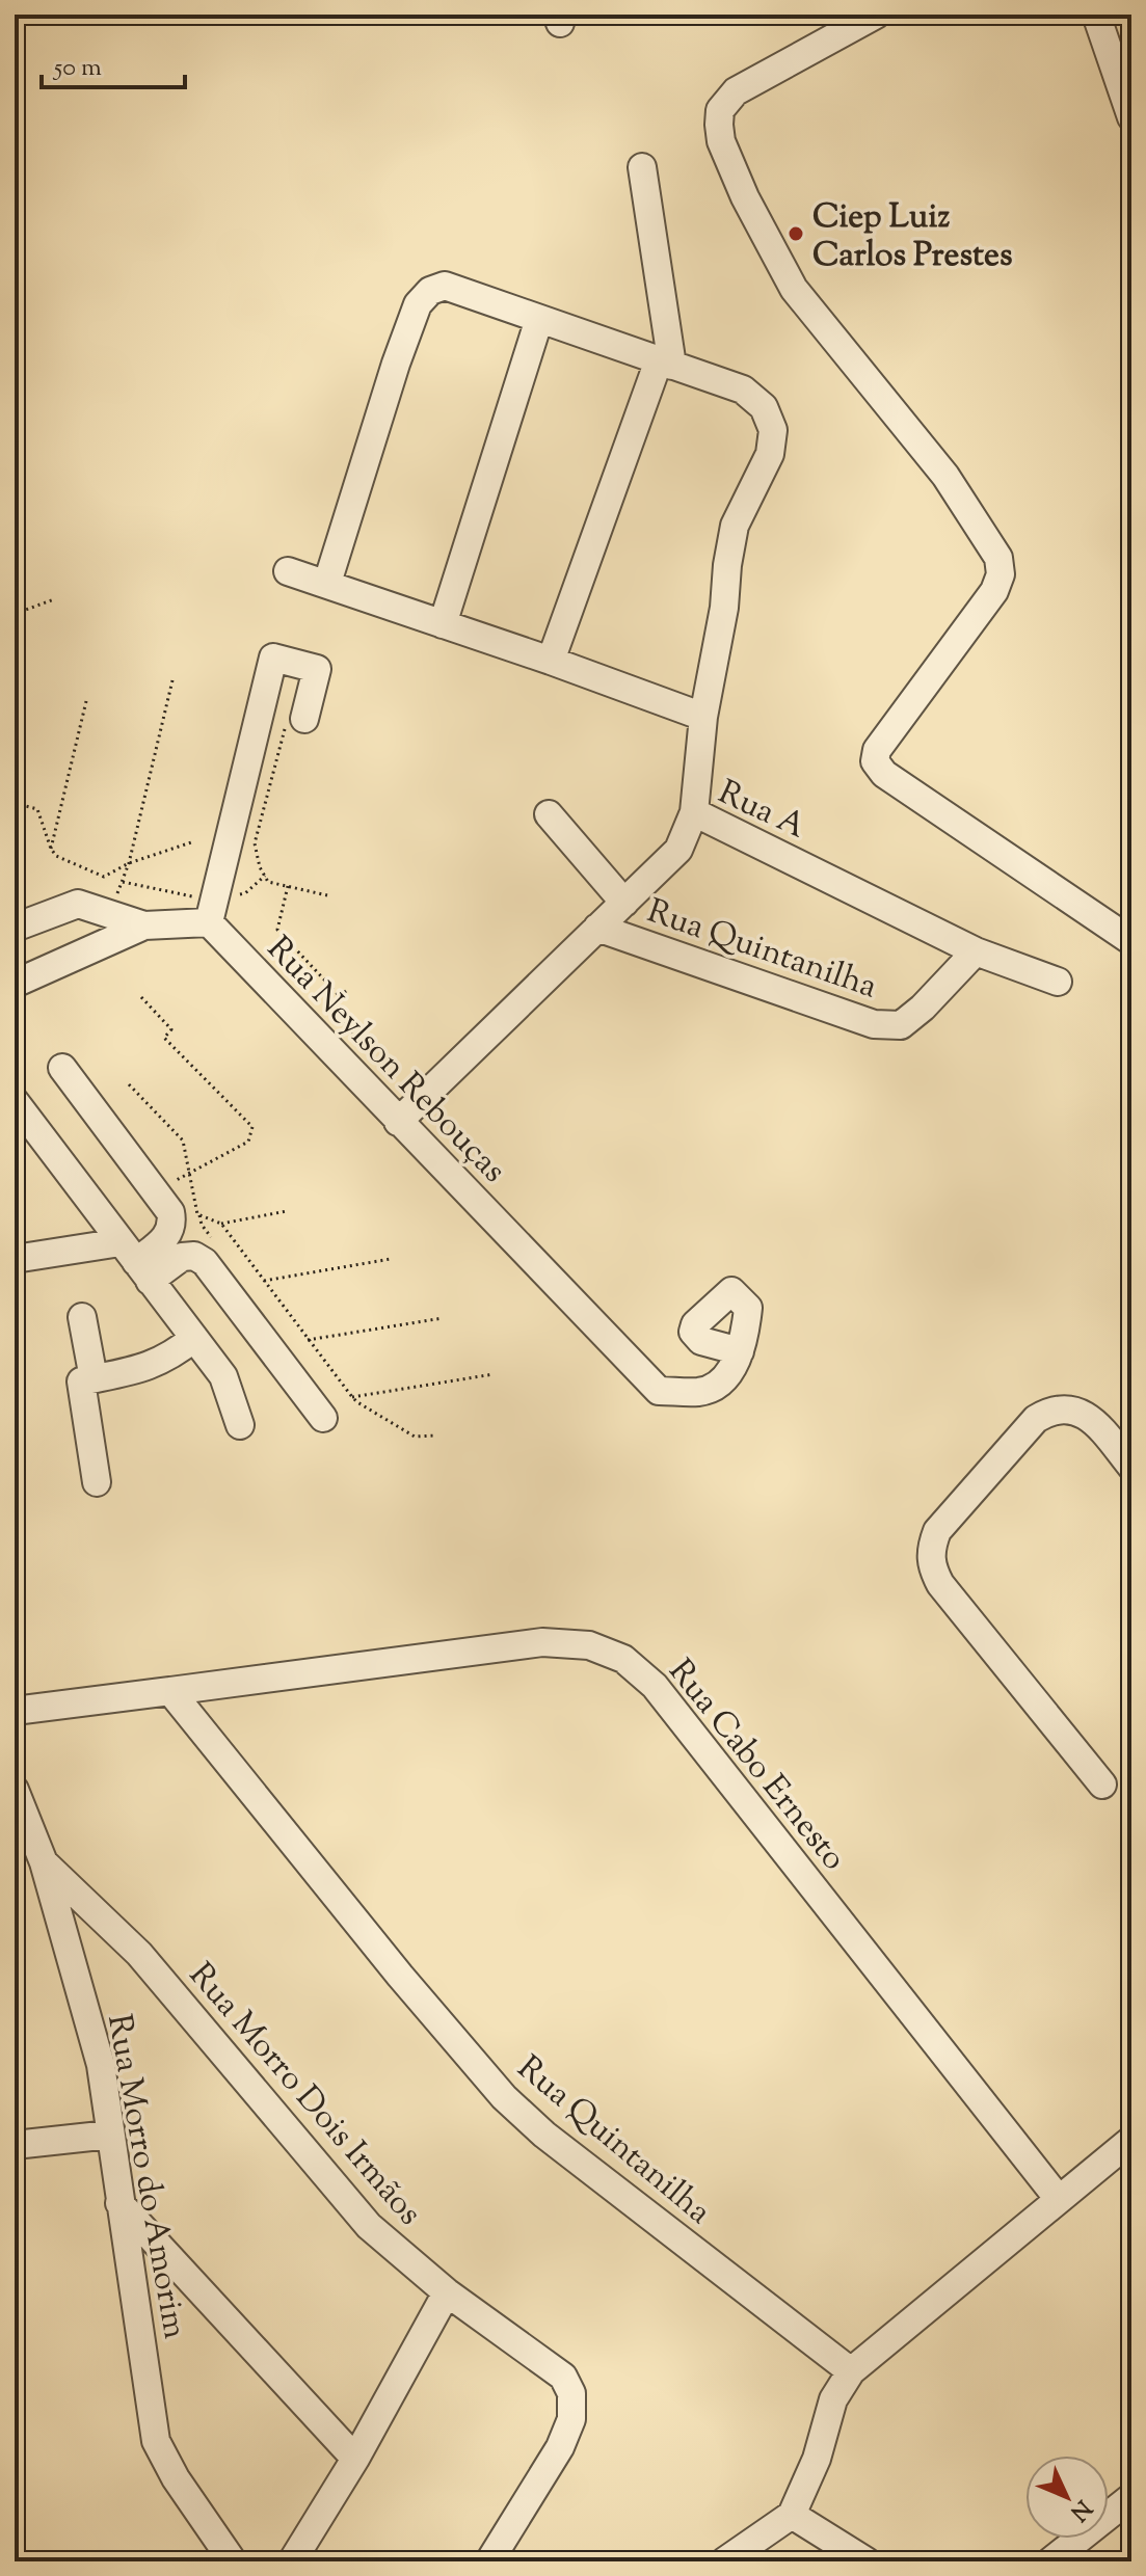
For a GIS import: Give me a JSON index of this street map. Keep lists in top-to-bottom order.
{
  "streets": {
    "street": [
      "Rua A",
      "Rua Quintanilha",
      "Rua Neylson Rebouças",
      "Rua Cabo Ernesto",
      "Rua Morro Dois Irmãos",
      "Rua Morro do Amorim"
    ]
  },
  "crossings": [
    ["Rua A", "Rua Quintanilha"],
    ["Rua A", "Rua Neylson Rebouças"],
    ["Rua Quintanilha", "Rua Cabo Ernesto"],
    ["Rua Morro Dois Irmãos", "Rua Morro do Amorim"]
  ],
  "places": ["Ciep Luiz Carlos Prestes"],
  "scale_bar": "50 m",
  "north": "bottom right"
}
